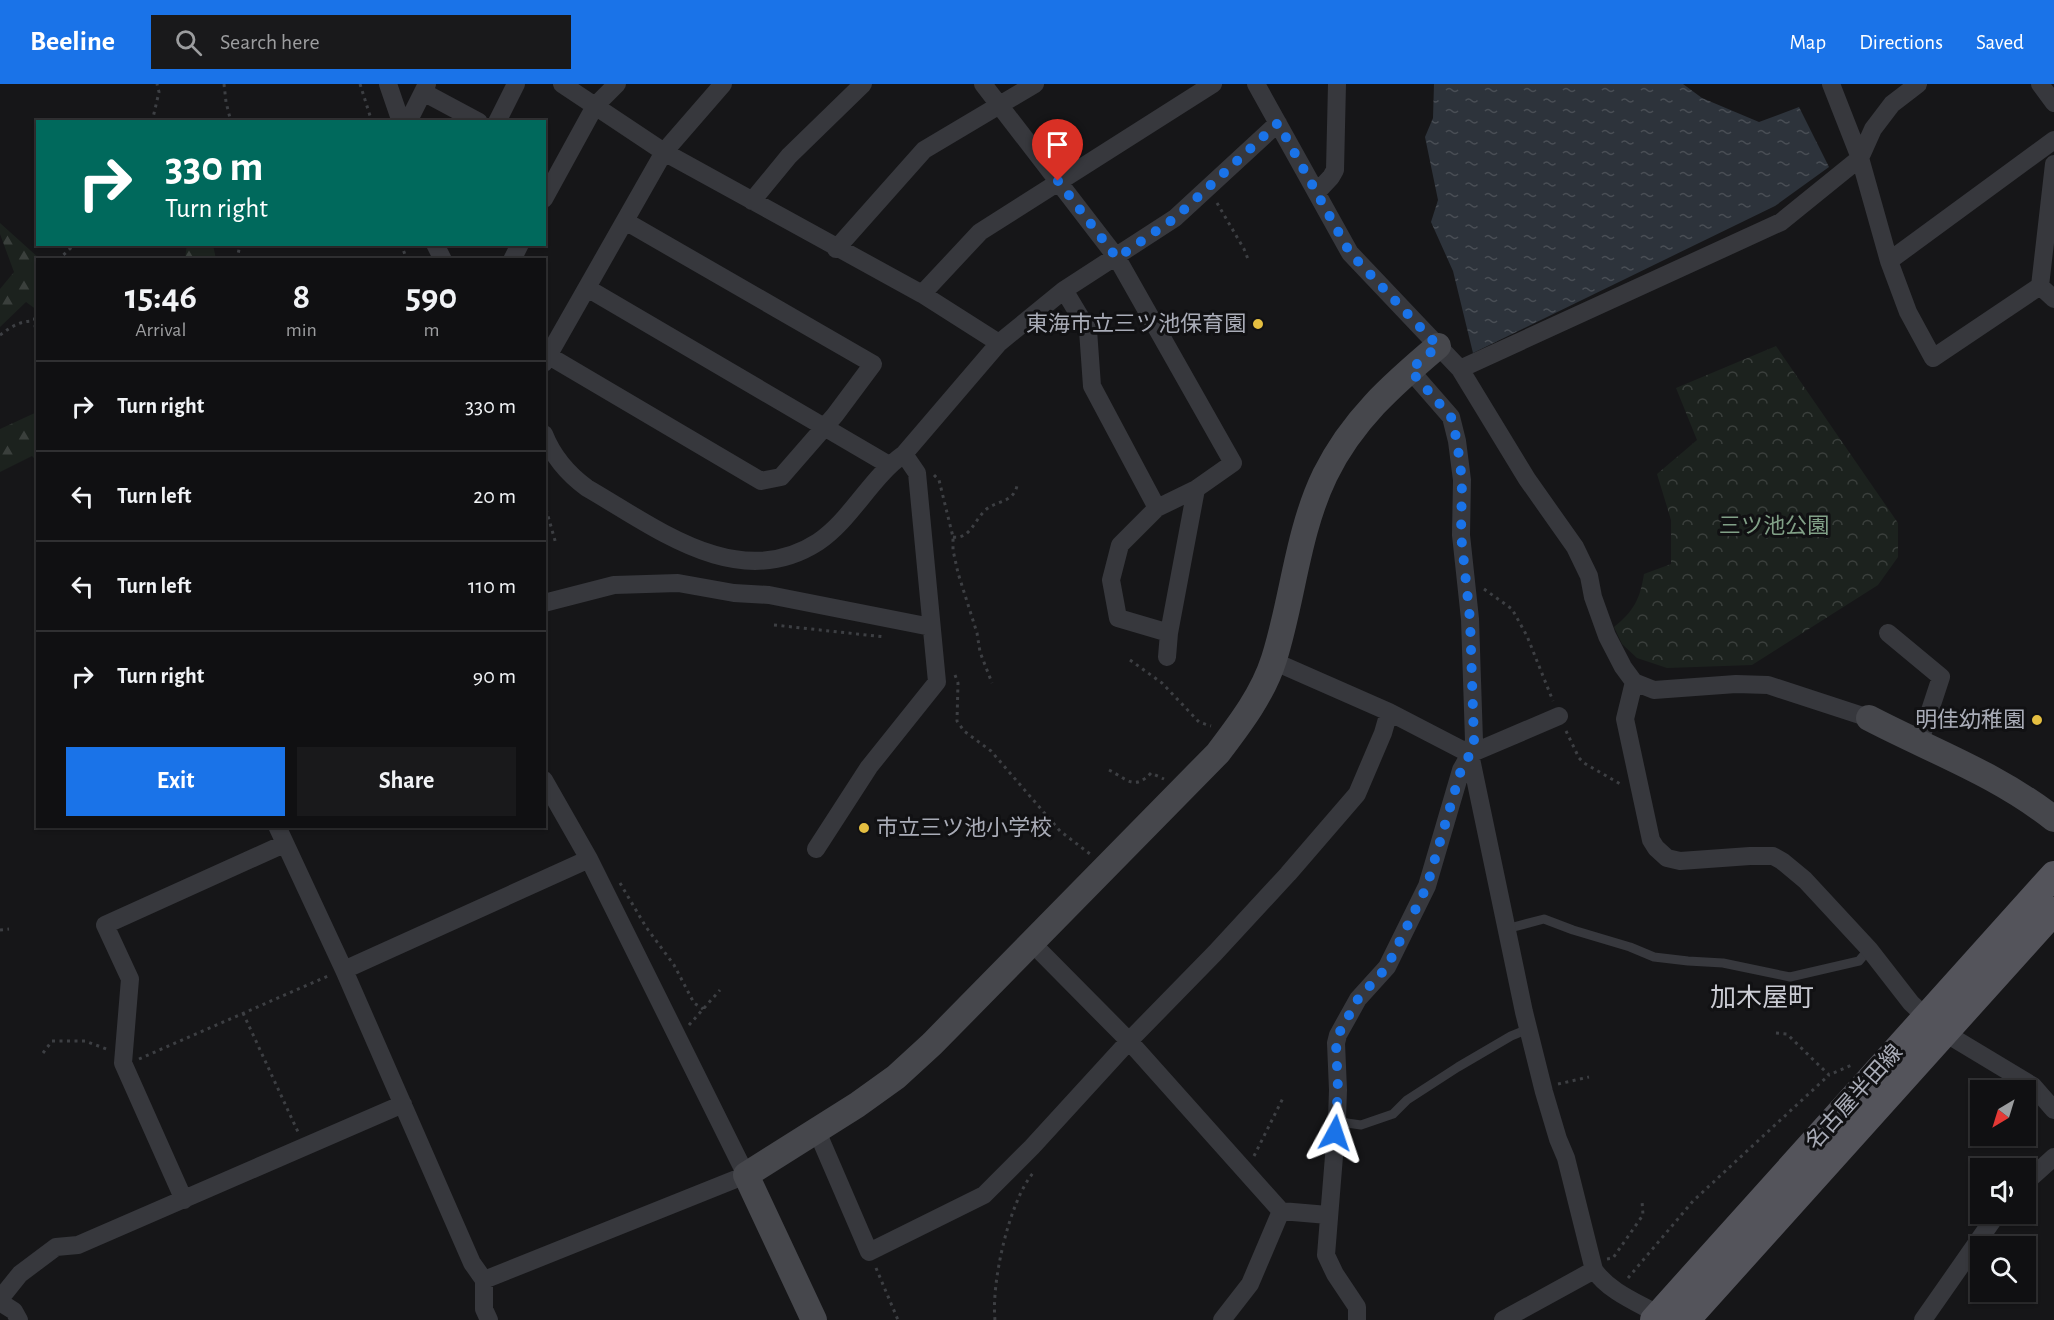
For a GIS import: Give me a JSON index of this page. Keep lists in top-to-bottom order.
{
  "streets": {
    "main road": ["名古屋半田線"]
  },
  "districts": ["加木屋町"],
  "parks": ["三ツ池公園"],
  "places": ["東海市立三ツ池保育園", "明佳幼稚園", "市立三ツ池小学校"],
  "north": "bottom left",
  "page": {
    "header": "Beeline",
    "search": "Search here",
    "nav": ["Map", "Directions", "Saved"],
    "turn": ["330 m", "Turn right"],
    "eta": [
      "15:46",
      "Arrival",
      "8",
      "min",
      "590",
      "m"
    ],
    "list": [
      {
        "name": "Turn right",
        "value": "330 m"
      },
      {
        "name": "Turn left",
        "value": "20 m"
      },
      {
        "name": "Turn left",
        "value": "110 m"
      },
      {
        "name": "Turn right",
        "value": "90 m"
      }
    ],
    "buttons": ["Exit", "Share"]
  }
}
